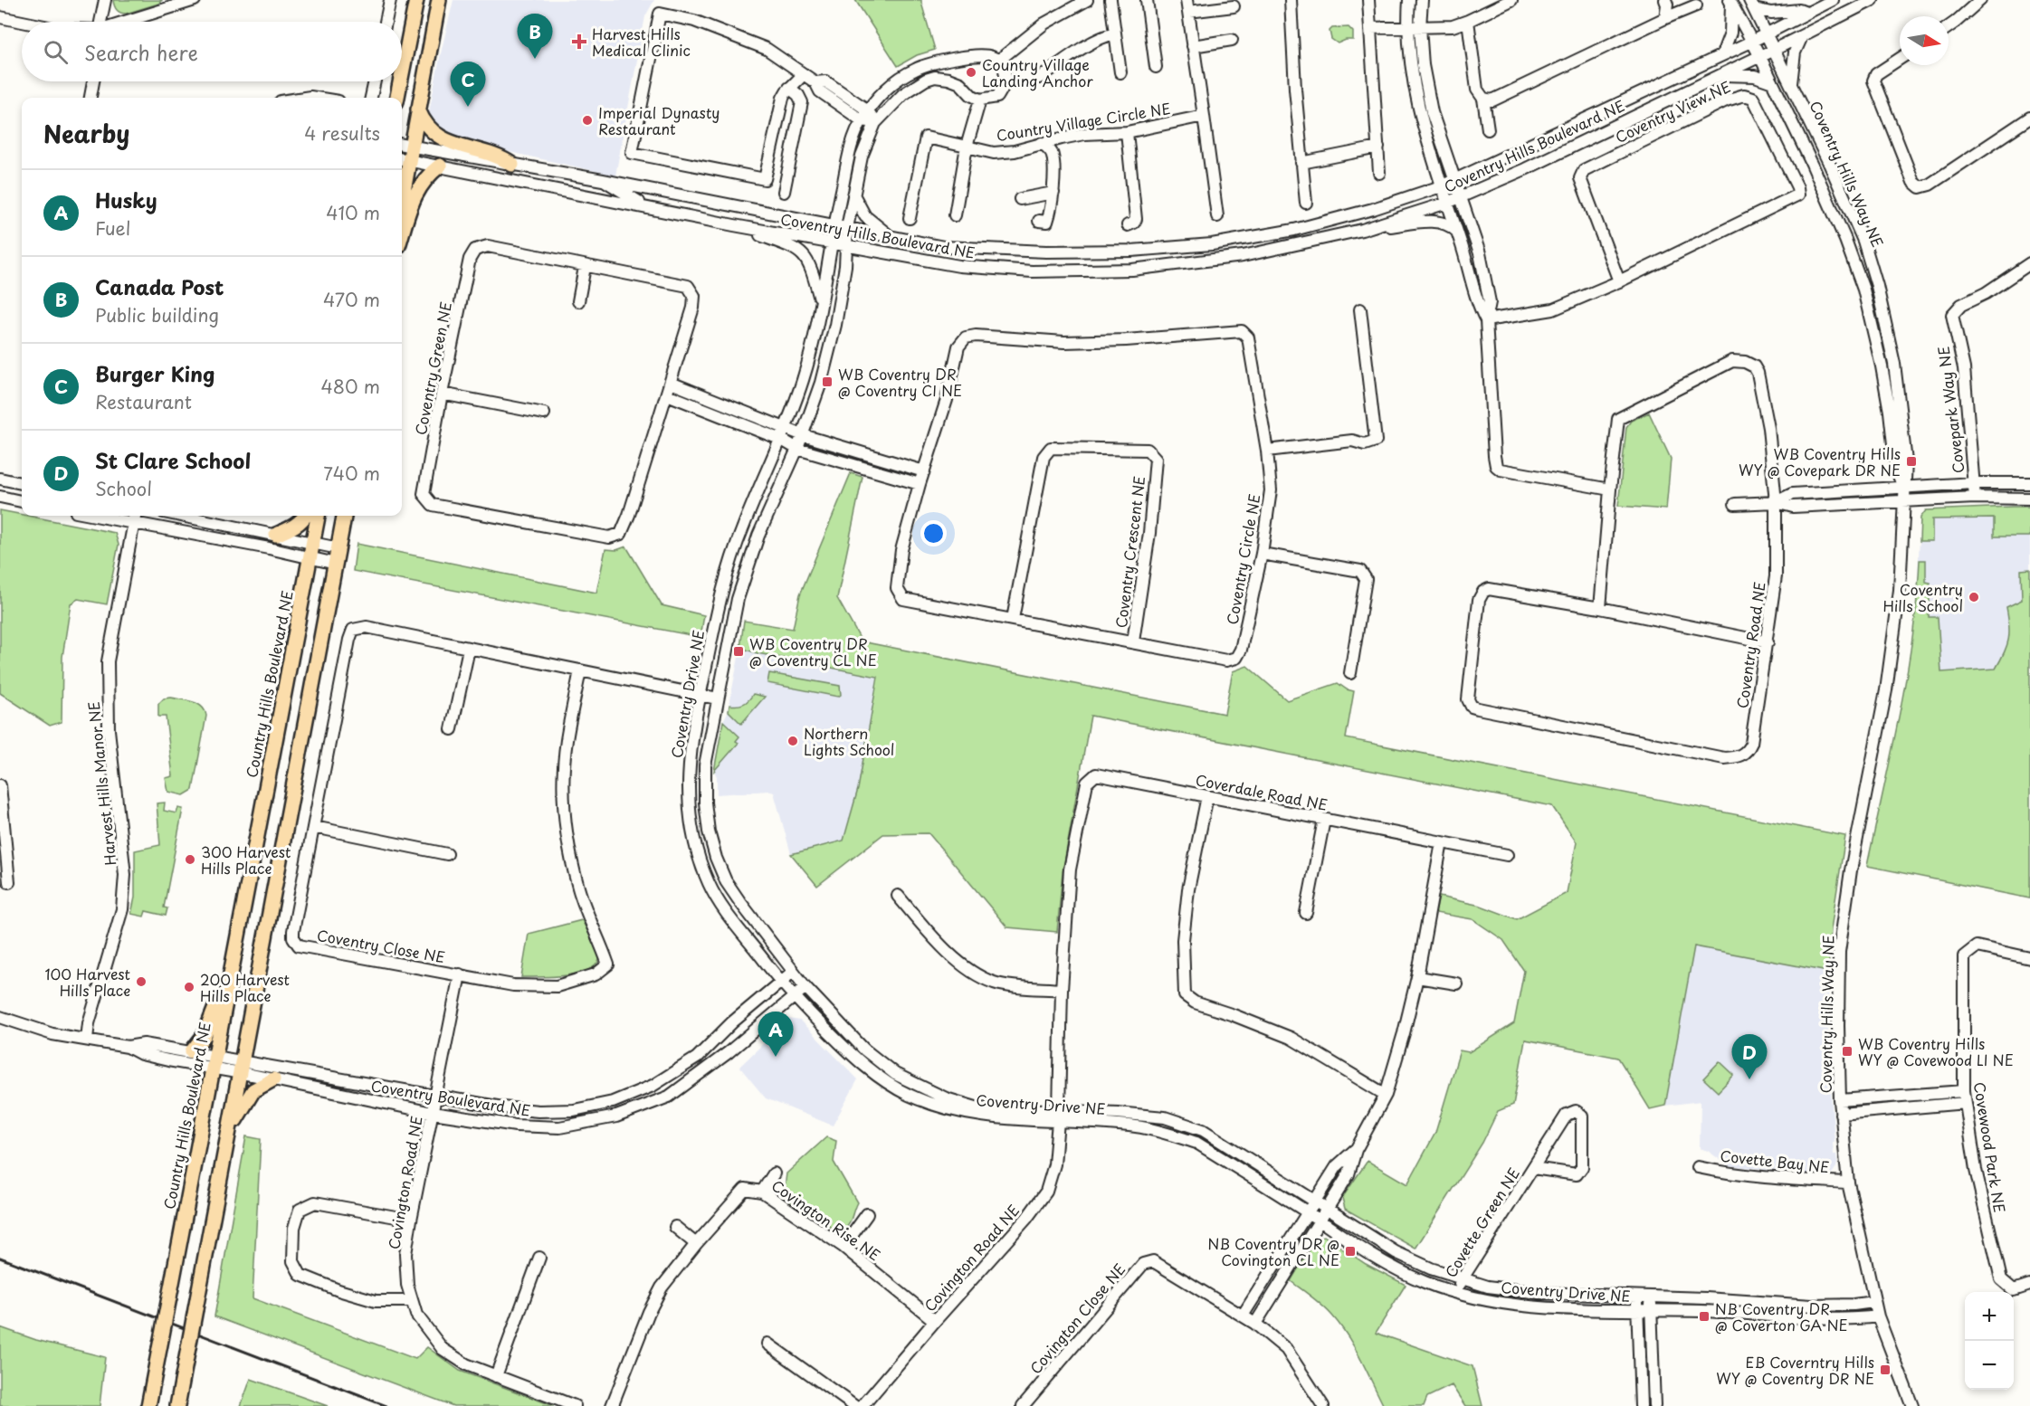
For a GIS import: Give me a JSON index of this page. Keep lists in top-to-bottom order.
{
  "streets": {
    "main road": ["Country Hills Boulevard NE"],
    "street": [
      "Coventry View NE",
      "Country Village Circle NE",
      "Coventry Hills Boulevard NE",
      "Coventry Hills Way NE",
      "Coventry Green NE",
      "Covepark Way NE",
      "Coventry Crescent NE",
      "Coventry Circle NE",
      "Coventry Road NE",
      "Coventry Drive NE",
      "Harvest Hills Manor NE",
      "Coverdale Road NE",
      "Coventry Close NE",
      "Coventry Boulevard NE",
      "Covewood Park NE",
      "Covette Bay NE",
      "Covington Road NE",
      "Covington Rise NE",
      "Covette Green NE",
      "Covington Close NE"
    ]
  },
  "crossings": [
    ["Coventry Hills Boulevard NE", "Coventry Hills Way NE"],
    ["Coventry Hills Boulevard NE", "Coventry Drive NE"],
    ["Coventry Hills Way NE", "Coventry Drive NE"],
    ["Coventry Hills Way NE", "Covette Bay NE"],
    ["Coventry Crescent NE", "Coventry Circle NE"],
    ["Country Hills Boulevard NE", "Coventry Boulevard NE"],
    ["Coventry Drive NE", "Coverdale Road NE"],
    ["Coventry Drive NE", "Coventry Close NE"],
    ["Coventry Drive NE", "Coventry Boulevard NE"],
    ["Coventry Drive NE", "Covington Road NE"],
    ["Coventry Drive NE", "Covette Green NE"],
    ["Coverdale Road NE", "Covington Road NE"],
    ["Coventry Close NE", "Covington Road NE"],
    ["Coventry Boulevard NE", "Covington Road NE"],
    ["Covington Road NE", "Covington Rise NE"]
  ],
  "places": {
    "health": ["Harvest Hills Medical Clinic"],
    "other": [
      "Country Village Landing Anchor",
      "Imperial Dynasty Restaurant",
      "Coventry Hills School",
      "Northern Lights School",
      "300 Harvest Hills Place",
      "100 Harvest Hills Place",
      "200 Harvest Hills Place"
    ],
    "transit": [
      "WB Coventry DR @ Coventry CI NE",
      "WB Coventry Hills WY @ Covepark DR NE",
      "WB Coventry DR @ Coventry CL NE",
      "WB Coventry Hills WY @ Covewood LI NE",
      "NB Coventry DR @ Covington CL NE",
      "NB Coventry DR @ Coverton GA NE",
      "EB Coverntry Hills WY @ Coventry DR NE"
    ]
  },
  "north": "right",
  "page": {
    "pins": [
      "B",
      "C",
      "A",
      "D"
    ],
    "search": "Search here",
    "heading": ["Nearby", "4 results"],
    "list": [
      {
        "mark": "A",
        "name": "Husky",
        "note": "Fuel",
        "value": "410 m"
      },
      {
        "mark": "B",
        "name": "Canada Post",
        "note": "Public building",
        "value": "470 m"
      },
      {
        "mark": "C",
        "name": "Burger King",
        "note": "Restaurant",
        "value": "480 m"
      },
      {
        "mark": "D",
        "name": "St Clare School",
        "note": "School",
        "value": "740 m"
      }
    ],
    "map_buttons": ["+", "−"]
  }
}
